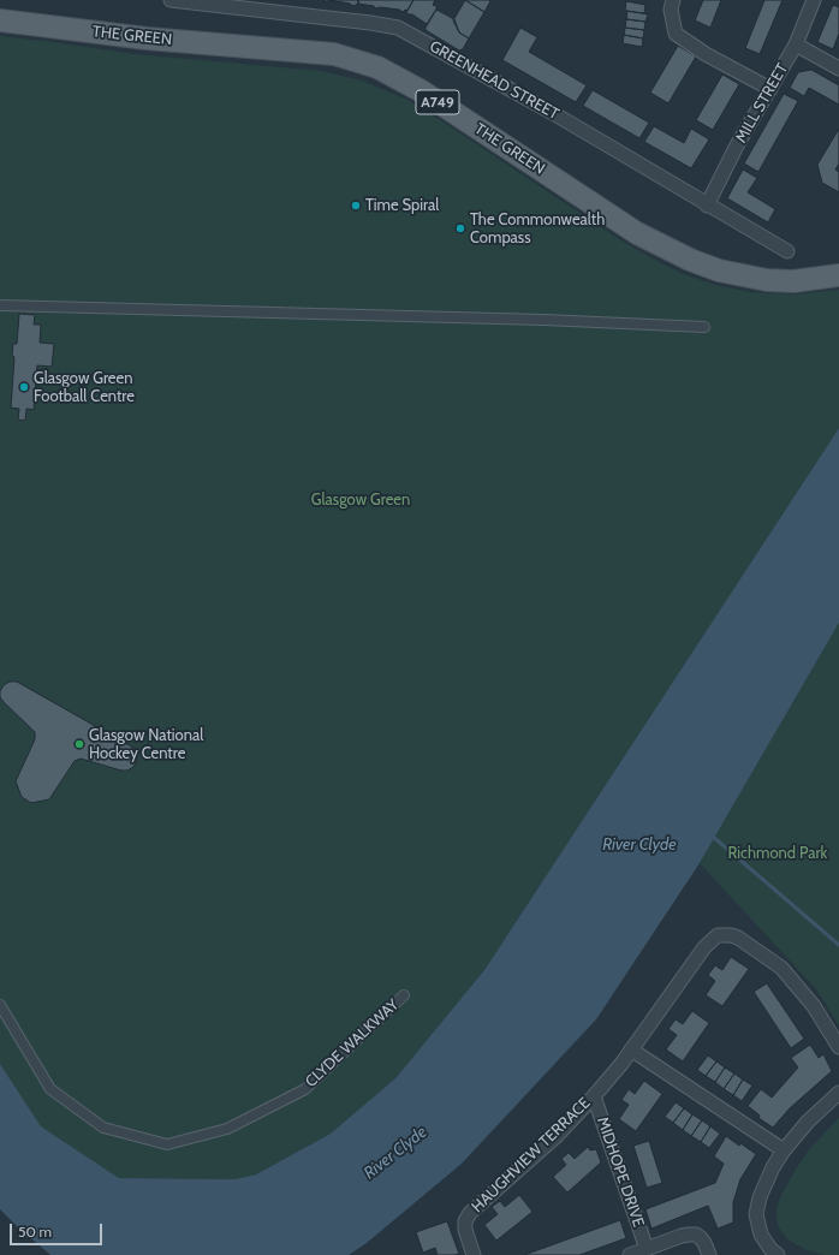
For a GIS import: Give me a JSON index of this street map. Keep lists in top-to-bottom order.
{
  "streets": {
    "main road": ["THE GREEN", "A749"],
    "street": [
      "GREENHEAD STREET",
      "MILL STREET",
      "CLYDE WALKWAY",
      "HAUGHVIEW TERRACE",
      "MIDHOPE DRIVE"
    ]
  },
  "crossings": [
    ["GREENHEAD STREET", "MILL STREET"],
    ["HAUGHVIEW TERRACE", "MIDHOPE DRIVE"]
  ],
  "water": ["River Clyde"],
  "parks": ["Glasgow Green", "Richmond Park"],
  "places": [
    "Time Spiral",
    "The Commonwealth Compass",
    "Glasgow Green Football Centre",
    "Glasgow National Hockey Centre"
  ],
  "scale_bar": "50 m"
}
